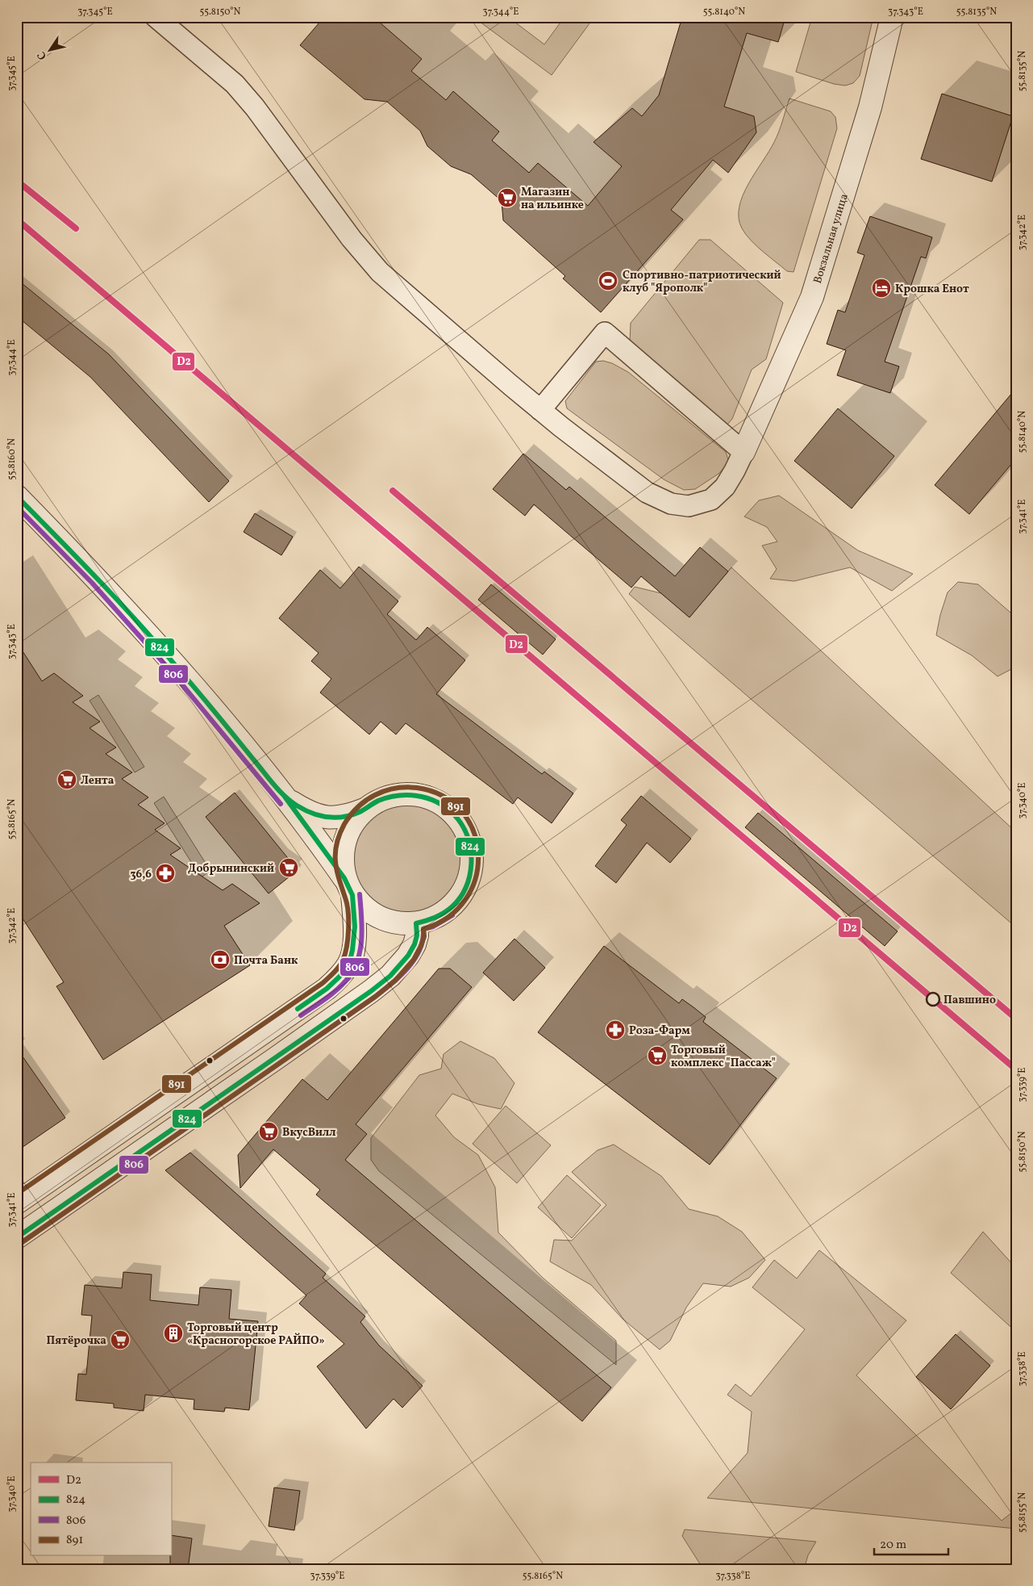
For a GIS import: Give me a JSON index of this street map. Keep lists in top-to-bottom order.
{
  "streets": {
    "street": ["Вокзальная улица"]
  },
  "places": {
    "supermarket": [
      "Магазин на ильинке",
      "Лента",
      "Добрынинский",
      "Торговый комплекс \"Пассаж\"",
      "ВкусВилл",
      "Пятёрочка"
    ],
    "sports": ["Спортивно-патриотический клуб \"Ярополк\""],
    "hotel": ["Крошка Енот"],
    "pharmacy": ["36,6", "Роза-Фарм"],
    "bank": ["Почта Банк"],
    "other": ["Павшино"],
    "building": ["Торговый центр «Красногорское РАЙПО»"]
  },
  "lines": [
    "transit line D2",
    "transit line 824",
    "transit line 806",
    "transit line 891"
  ],
  "legend": [
    "D2",
    "824",
    "806",
    "891"
  ],
  "scale_bar": "20 m",
  "north": "bottom left",
  "coordinates": [
    "37.345°E",
    "55.8150°N",
    "37.344°E",
    "55.8140°N",
    "37.343°E",
    "55.8135°N",
    "37.342°E",
    "55.8160°N",
    "37.341°E",
    "37.340°E",
    "55.8165°N",
    "37.339°E",
    "37.338°E",
    "55.8155°N"
  ]
}
